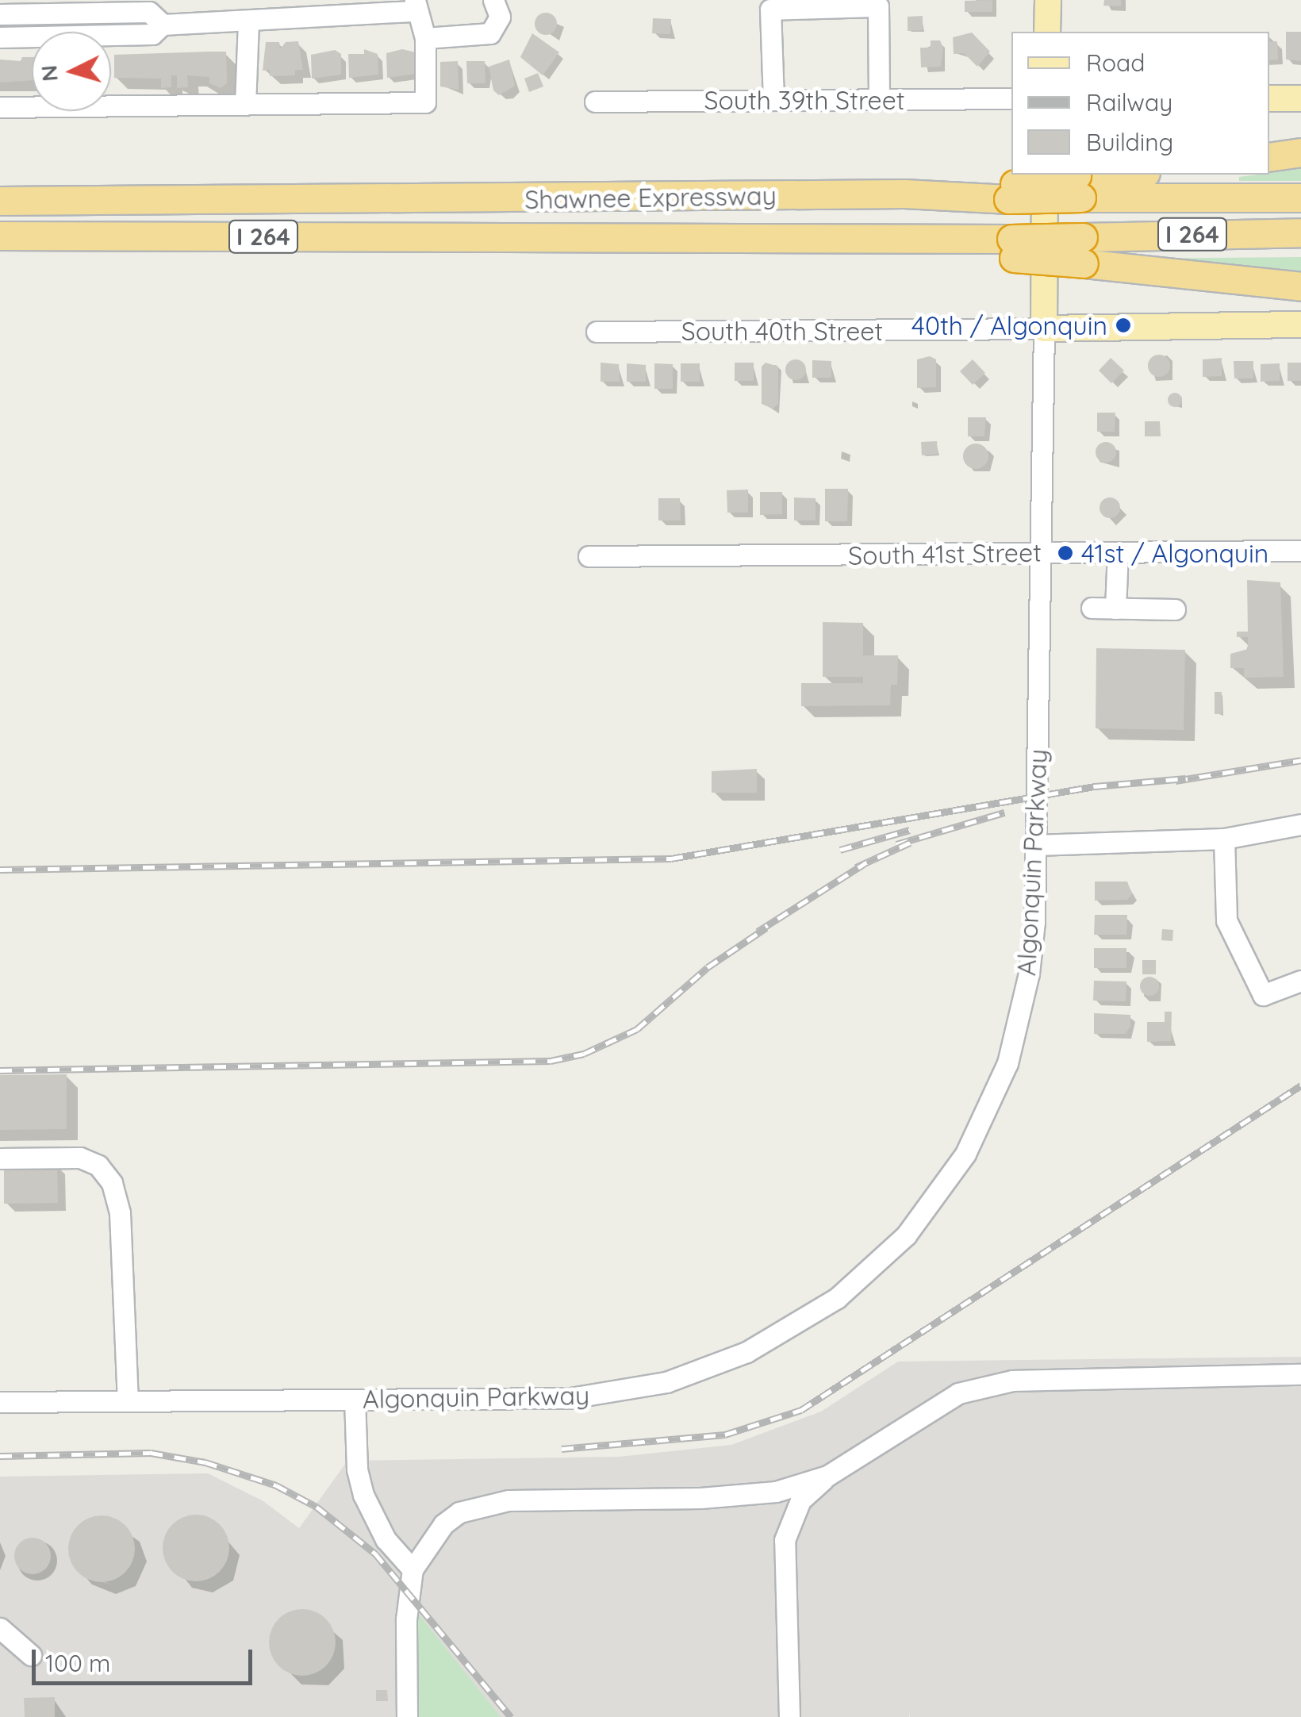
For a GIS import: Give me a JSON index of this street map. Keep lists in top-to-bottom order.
{
  "streets": {
    "highway": ["Shawnee Expressway", "I 264"],
    "main road": ["South 40th Street", "Algonquin Parkway"],
    "street": ["South 39th Street", "South 41st Street"]
  },
  "crossings": [
    ["Shawnee Expressway", "I 264"],
    ["South 40th Street", "Algonquin Parkway"],
    ["South 41st Street", "Algonquin Parkway"]
  ],
  "places": ["40th / Algonquin", "41st / Algonquin"],
  "legend": ["Road", "Railway", "Building"],
  "scale_bar": "100 m",
  "north": "left"
}
